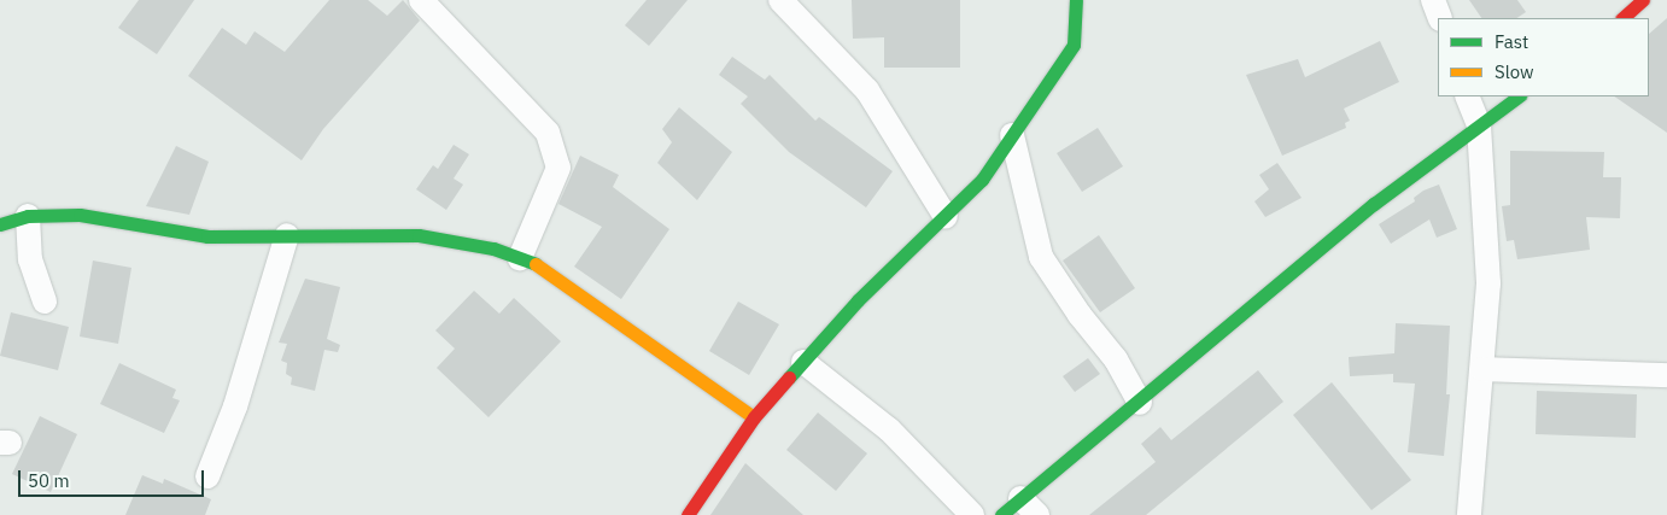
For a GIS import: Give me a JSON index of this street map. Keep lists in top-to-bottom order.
{
  "legend": ["Fast", "Slow"],
  "scale_bar": "50 m"
}
